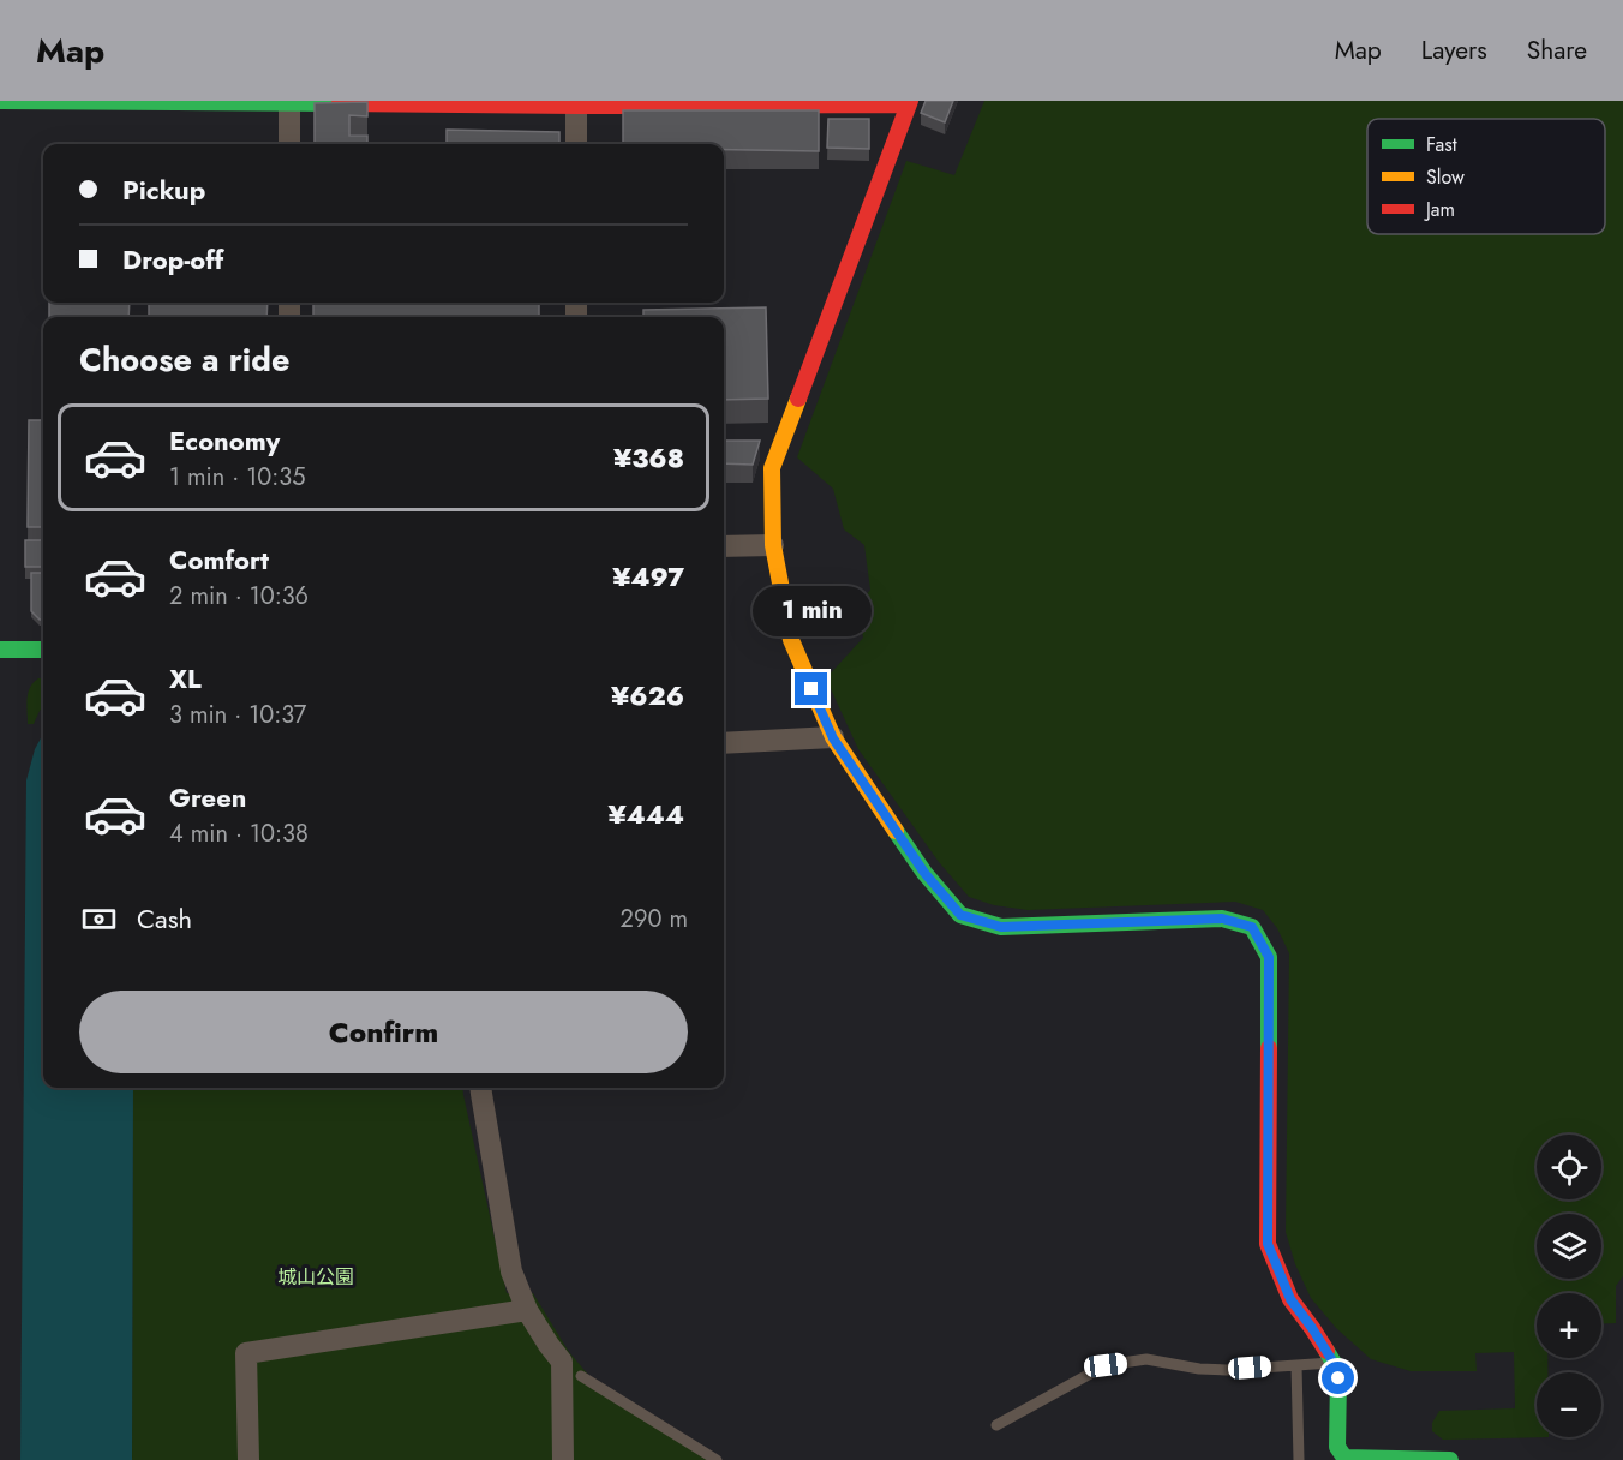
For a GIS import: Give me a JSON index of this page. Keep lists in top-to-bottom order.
{
  "parks": ["城山公園"],
  "legend": ["Fast", "Slow", "Jam"],
  "page": {
    "header": "Map",
    "nav": ["Map", "Layers", "Share"],
    "banner": ["Pickup", "Drop-off"],
    "heading": "Choose a ride",
    "list": [
      {
        "name": "Economy",
        "note": "1 min · 10:35",
        "value": "¥368"
      },
      {
        "name": "Comfort",
        "note": "2 min · 10:36",
        "value": "¥497"
      },
      {
        "name": "XL",
        "note": "3 min · 10:37",
        "value": "¥626"
      },
      {
        "name": "Green",
        "note": "4 min · 10:38",
        "value": "¥444"
      }
    ],
    "bubble": "1 min",
    "pay": ["Cash", "290 m"],
    "buttons": "Confirm",
    "map_buttons": ["+", "−"]
  }
}
